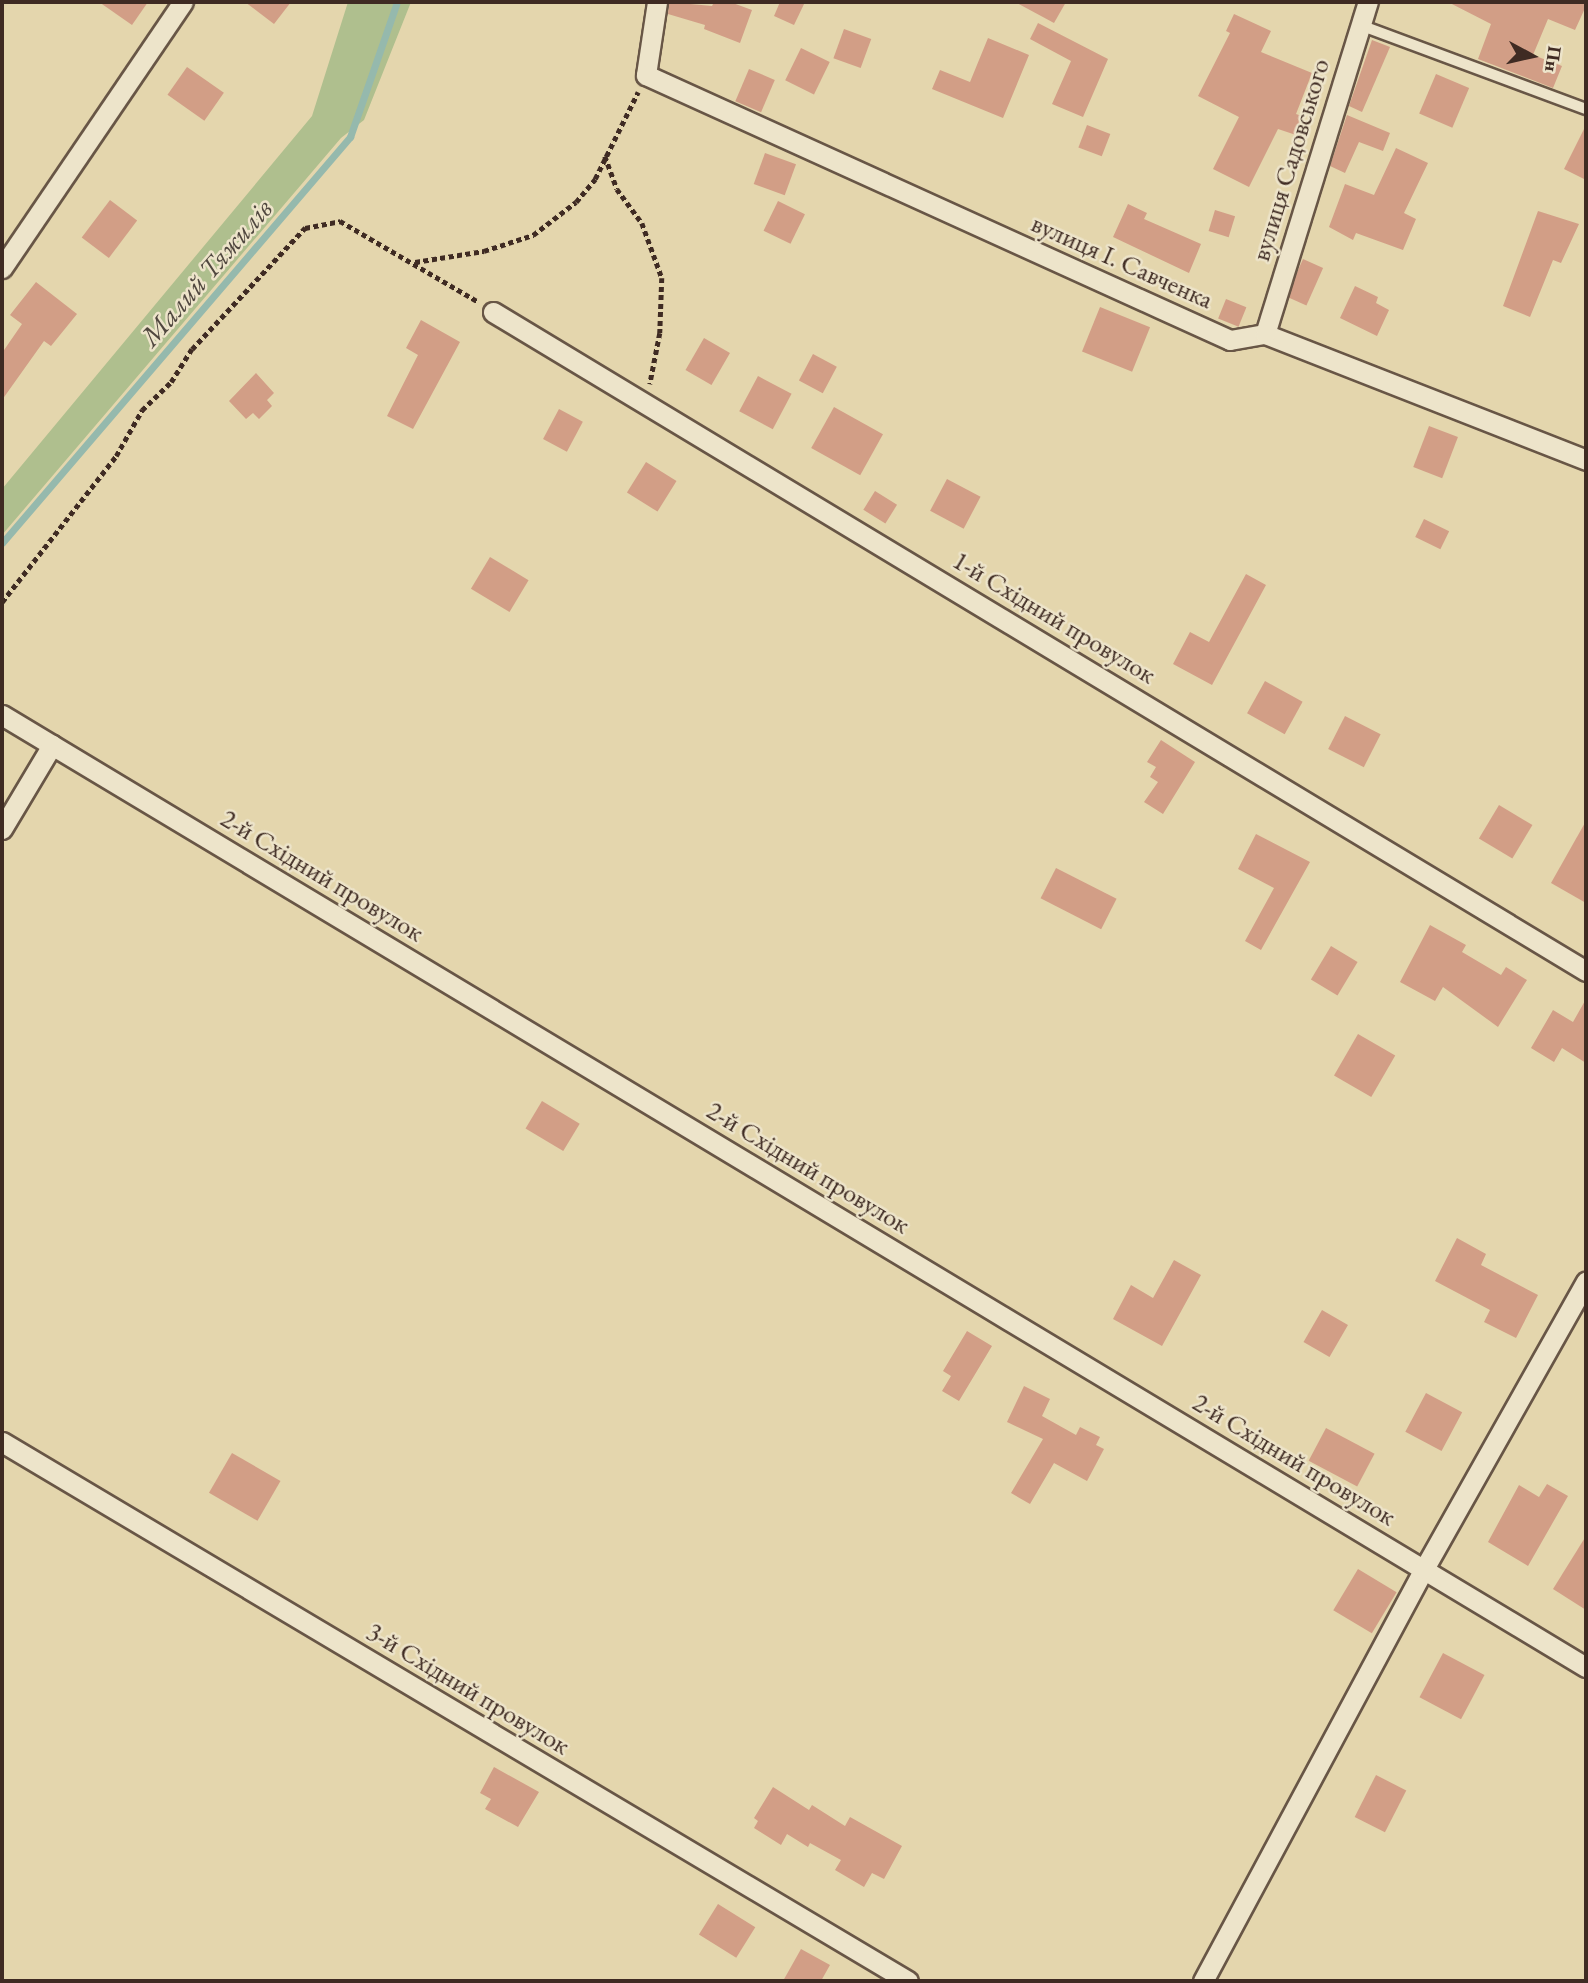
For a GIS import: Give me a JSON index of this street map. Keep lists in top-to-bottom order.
{
  "streets": {
    "street": [
      "вулиця Садовського",
      "вулиця І. Савченка",
      "1-й Східний провулок",
      "2-й Східний провулок",
      "3-й Східний провулок"
    ]
  },
  "crossings": [
    ["вулиця Садовського", "вулиця І. Савченка"]
  ],
  "water": ["Малий Тяжилів"],
  "north": "right"
}
